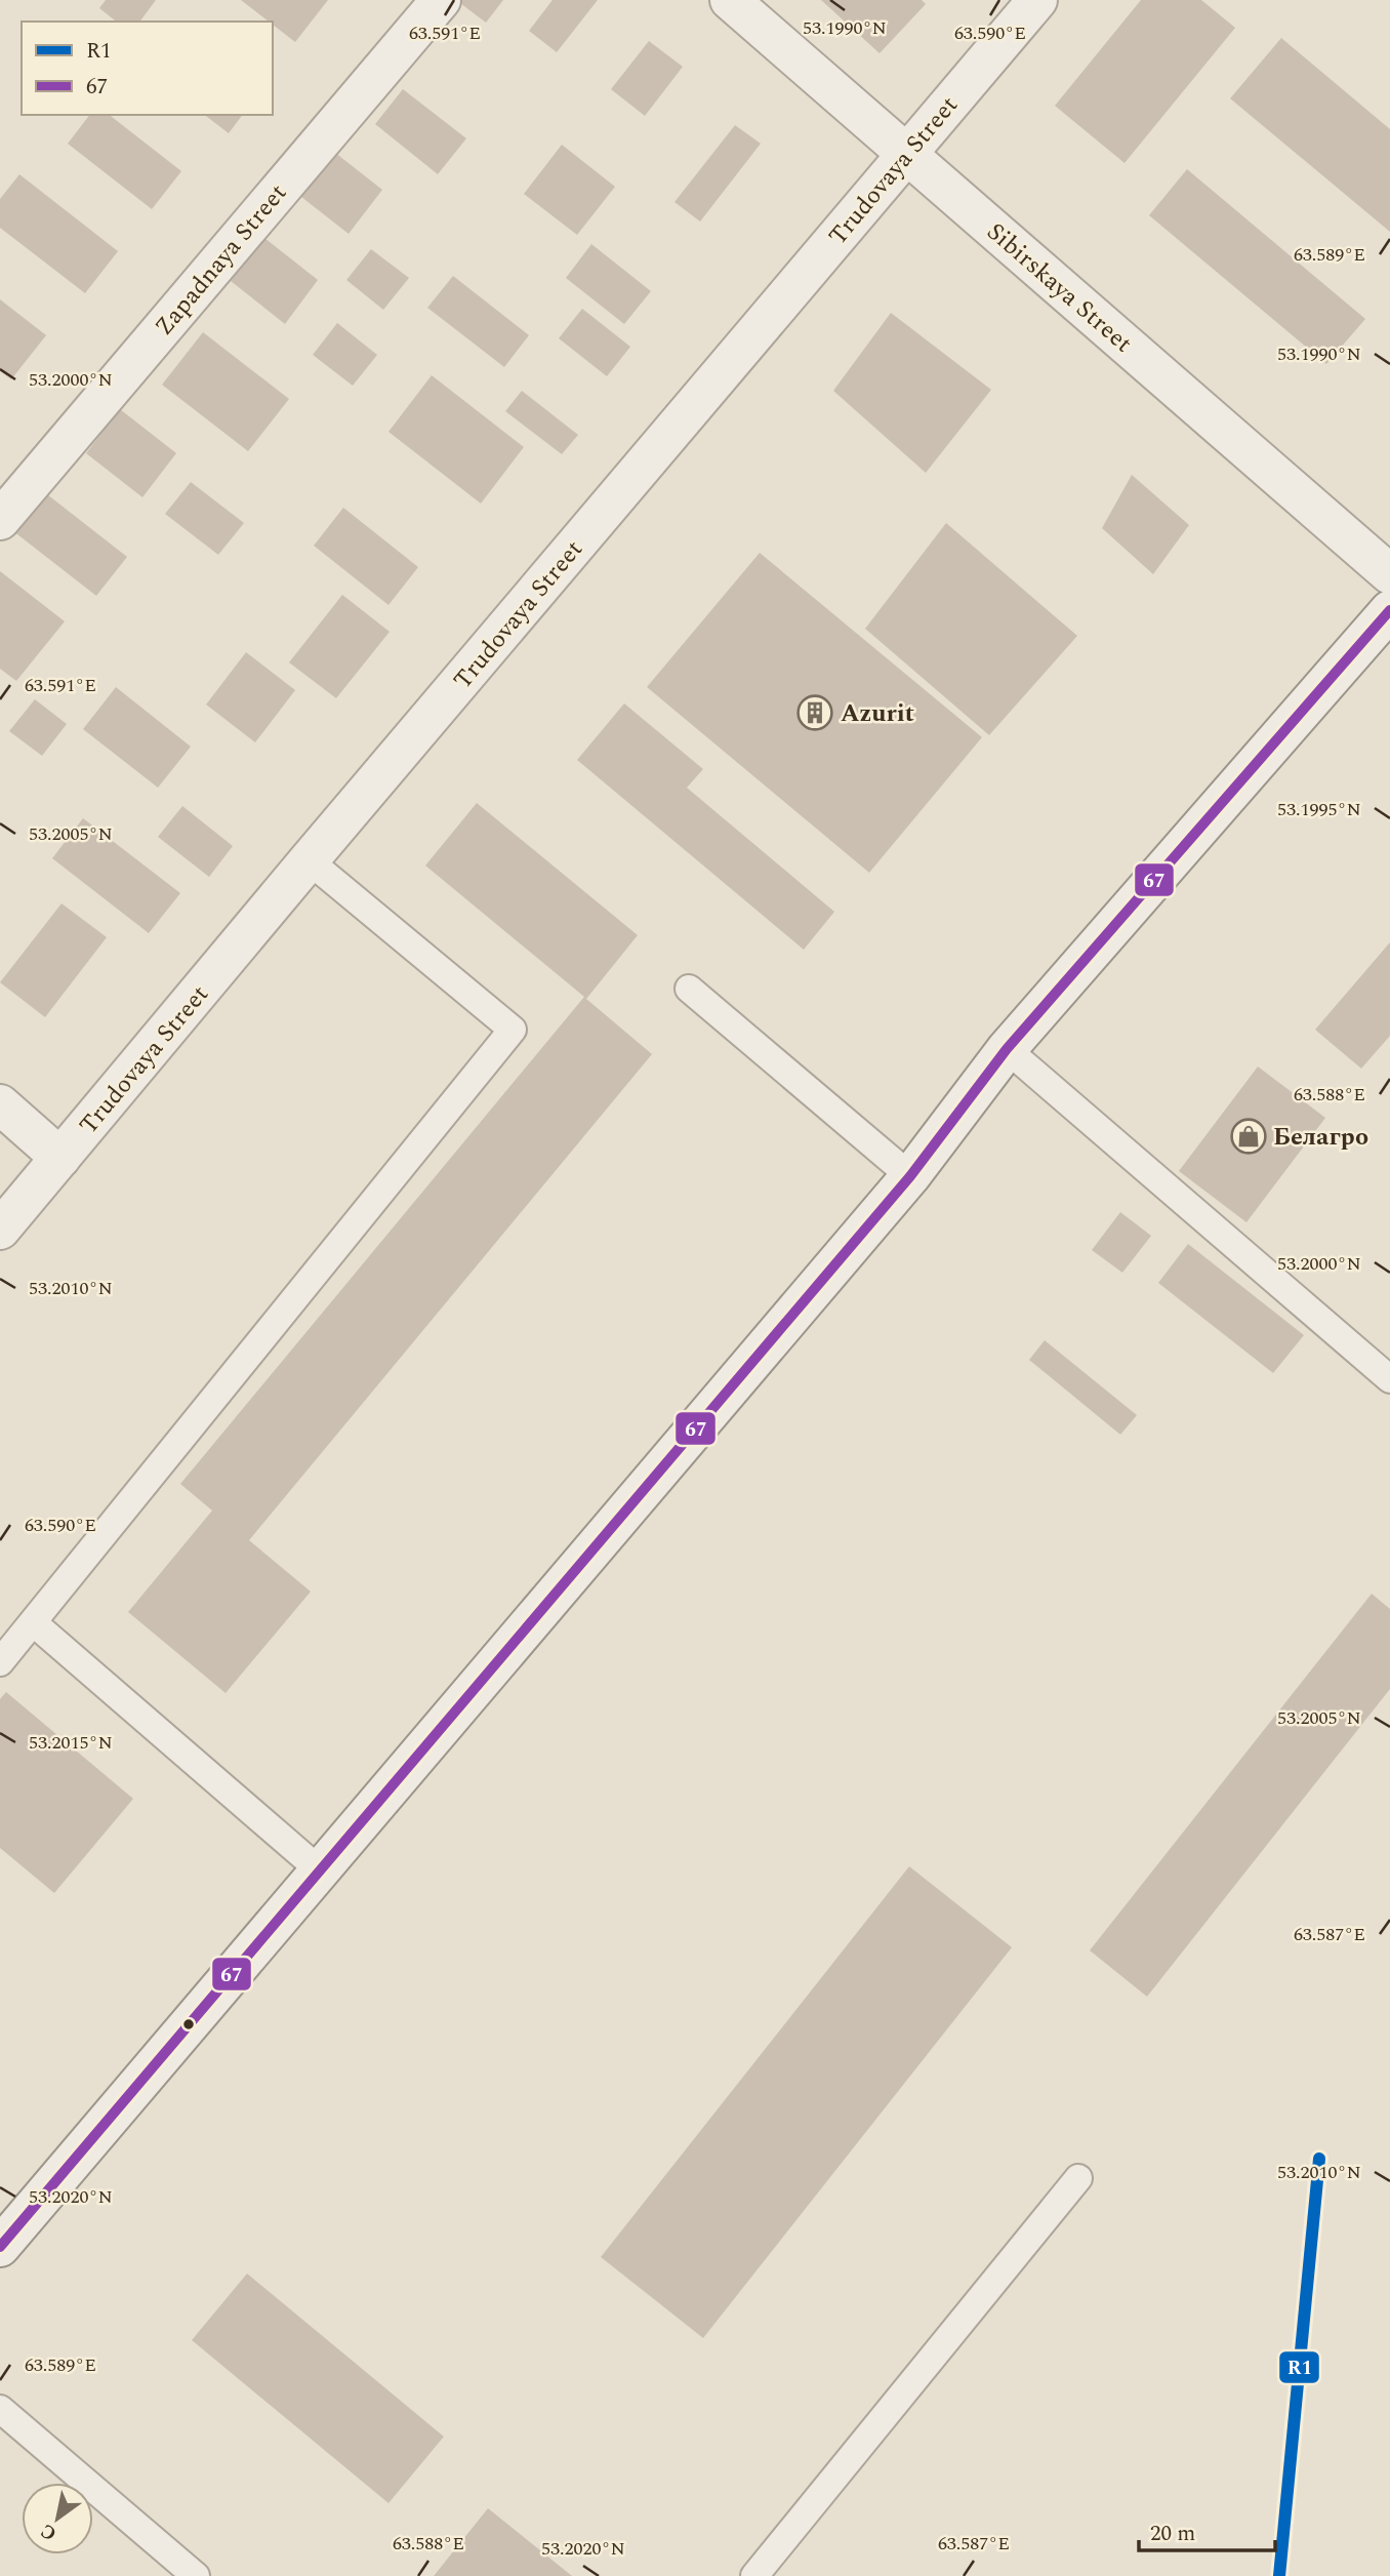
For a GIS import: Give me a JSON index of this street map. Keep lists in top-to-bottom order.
{
  "streets": {
    "street": ["Trudovaya Street", "Zapadnaya Street", "Sibirskaya Street"]
  },
  "crossings": [
    ["Trudovaya Street", "Sibirskaya Street"]
  ],
  "places": {
    "building": ["Azurit"],
    "shop": ["Белагро"]
  },
  "lines": ["transit line 67", "transit line R1"],
  "legend": ["R1", "67"],
  "scale_bar": "20 m",
  "north": "bottom left",
  "coordinates": [
    "53.1990°N",
    "63.590°E",
    "63.591°E",
    "63.589°E",
    "53.2000°N",
    "53.1995°N",
    "53.2005°N",
    "63.588°E",
    "53.2010°N",
    "53.2015°N",
    "63.587°E",
    "53.2020°N"
  ]
}
